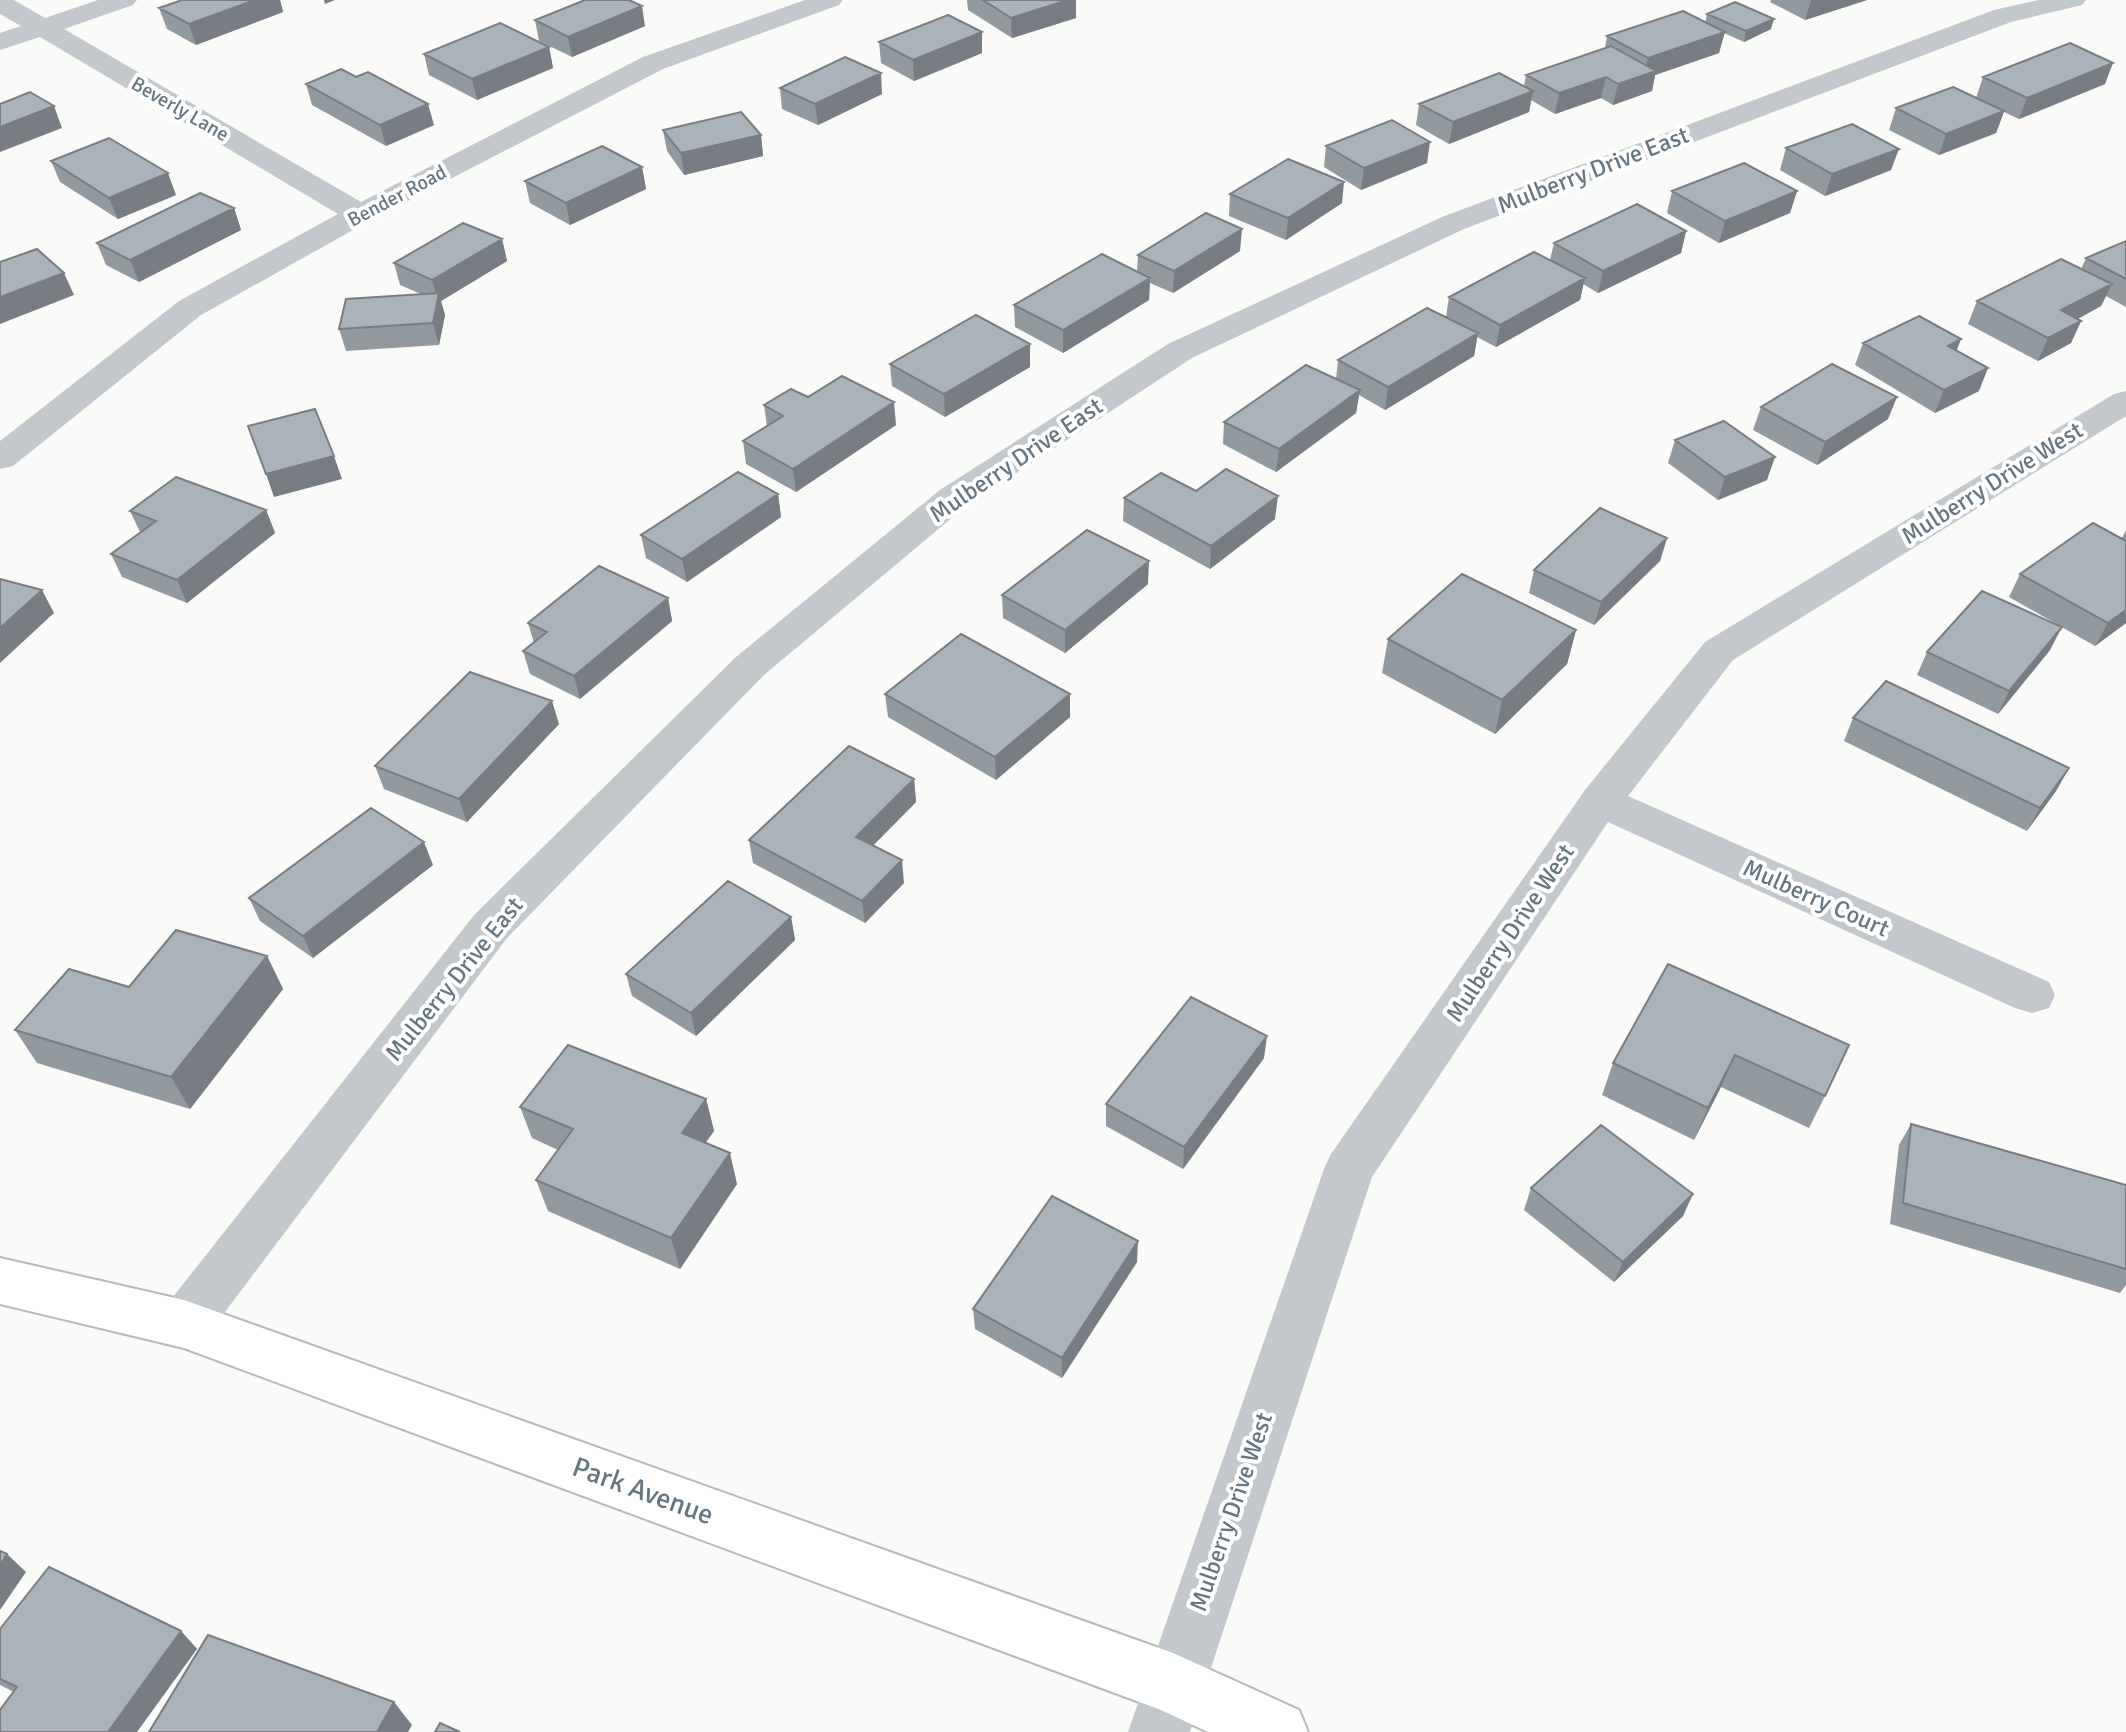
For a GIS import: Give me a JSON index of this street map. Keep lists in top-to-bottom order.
{
  "streets": {
    "street": [
      "Beverly Lane",
      "Mulberry Drive East",
      "Bender Road",
      "Mulberry Drive West",
      "Mulberry Court",
      "Park Avenue"
    ]
  },
  "crossings": [
    ["Beverly Lane", "Bender Road"],
    ["Mulberry Drive East", "Park Avenue"],
    ["Mulberry Drive West", "Mulberry Court"],
    ["Mulberry Drive West", "Park Avenue"]
  ]
}
